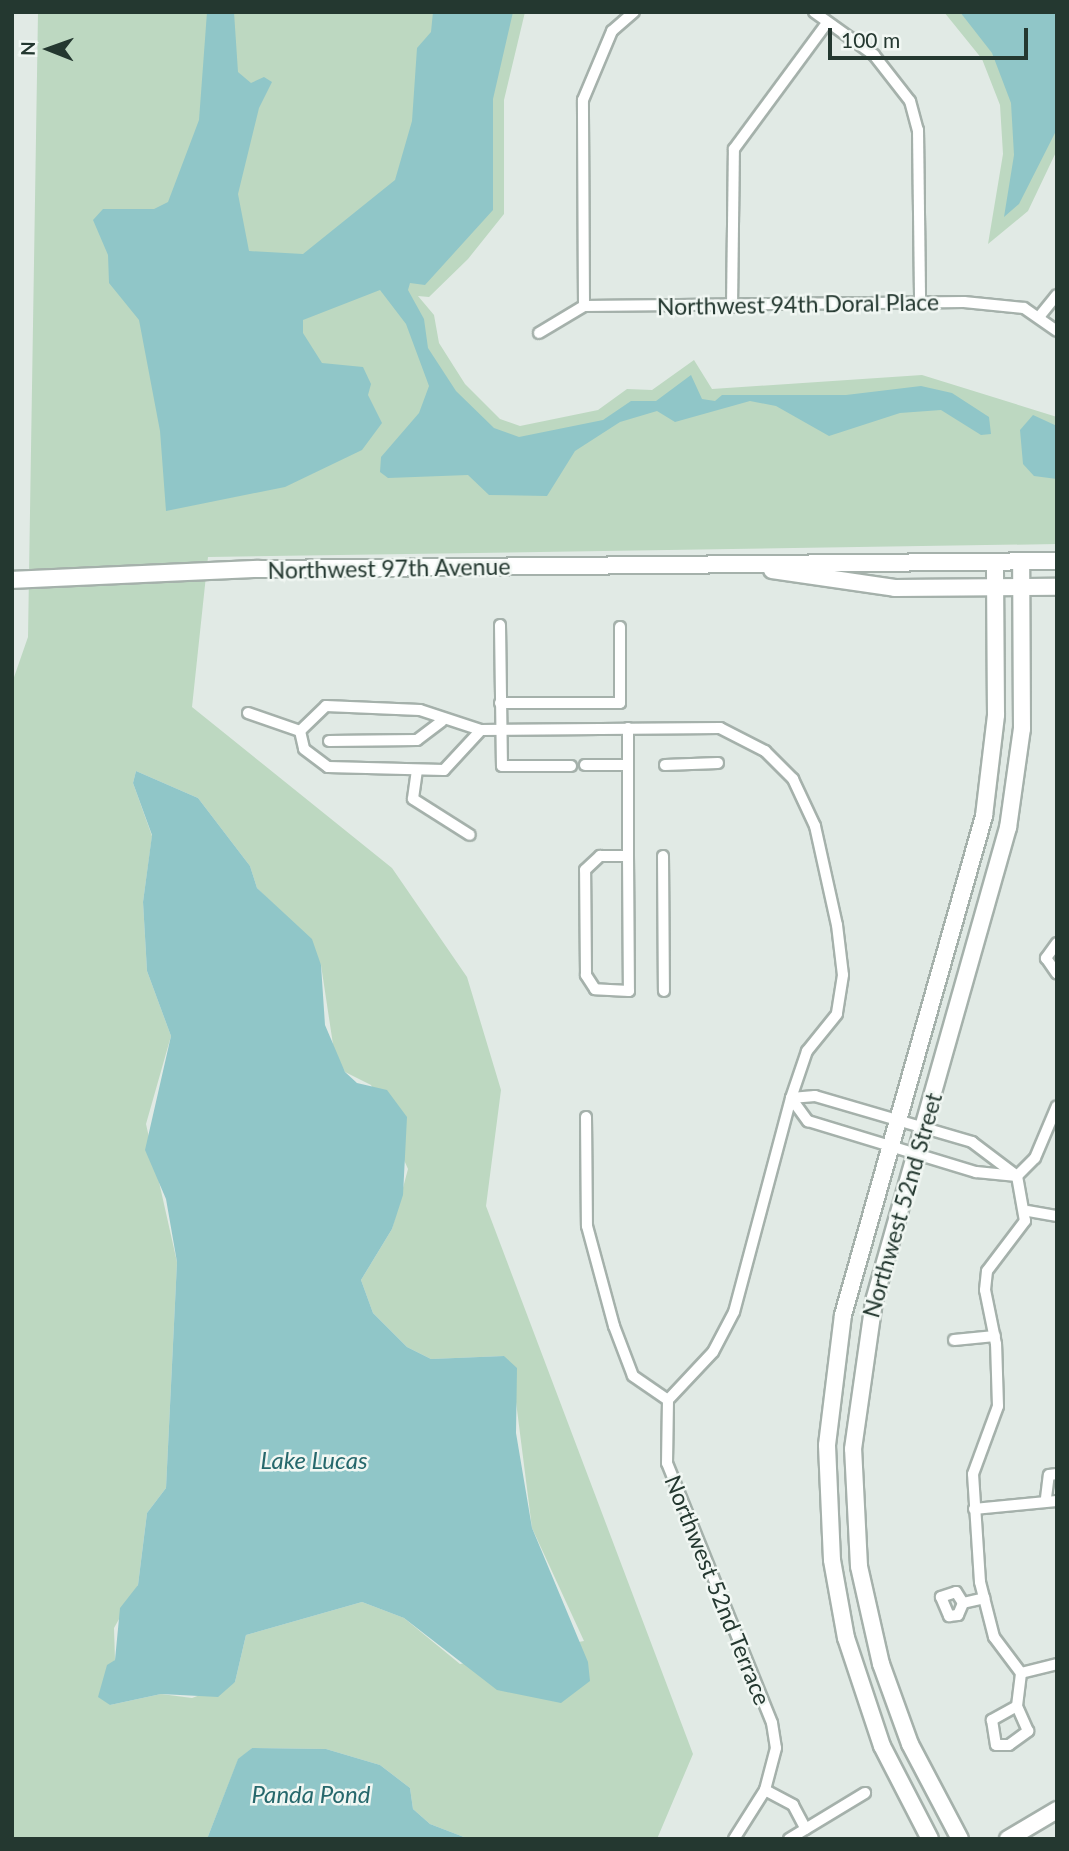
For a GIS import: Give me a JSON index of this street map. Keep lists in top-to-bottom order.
{
  "streets": {
    "street": [
      "Northwest 94th Doral Place",
      "Northwest 97th Avenue",
      "Northwest 52nd Street",
      "Northwest 52nd Terrace"
    ]
  },
  "crossings": [
    ["Northwest 97th Avenue", "Northwest 52nd Street"]
  ],
  "water": ["Lake Lucas", "Panda Pond"],
  "scale_bar": "100 m",
  "north": "left"
}
